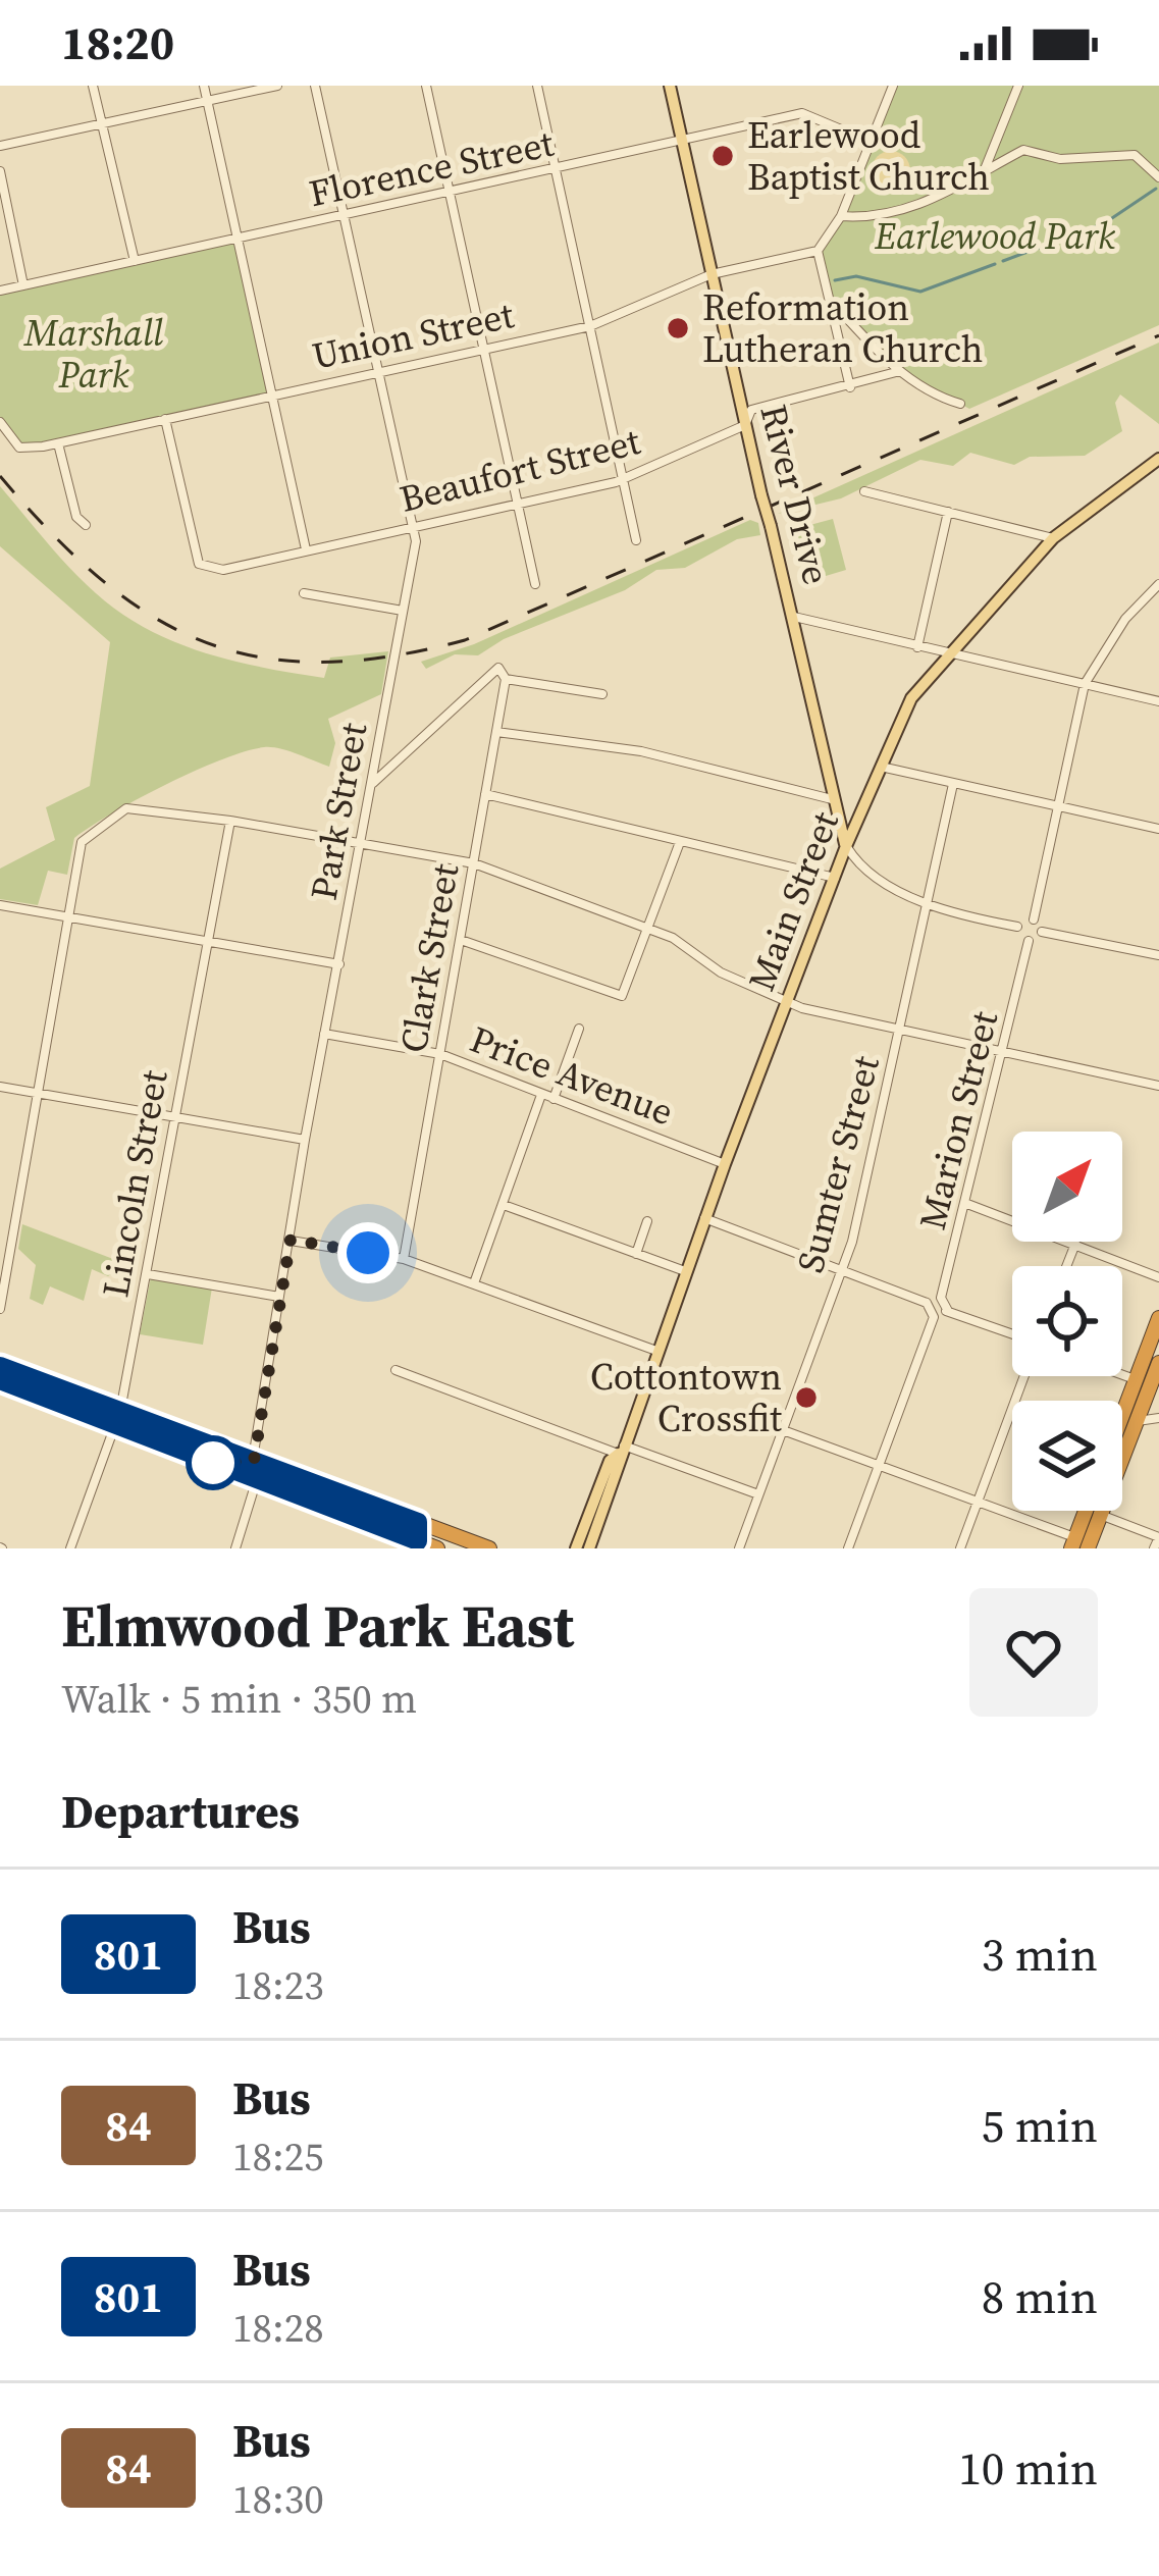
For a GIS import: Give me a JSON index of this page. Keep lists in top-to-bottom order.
{
  "streets": {
    "main road": ["River Drive", "Main Street"],
    "street": [
      "Florence Street",
      "Union Street",
      "Beaufort Street",
      "Park Street",
      "Clark Street",
      "Price Avenue",
      "Marion Street",
      "Sumter Street",
      "Lincoln Street"
    ]
  },
  "crossings": [
    ["Florence Street", "River Drive"],
    ["Florence Street", "Park Street"],
    ["Union Street", "Beaufort Street"],
    ["Union Street", "River Drive"],
    ["Union Street", "Park Street"],
    ["Beaufort Street", "River Drive"],
    ["Beaufort Street", "Park Street"],
    ["River Drive", "Main Street"],
    ["Park Street", "Price Avenue"],
    ["Main Street", "Price Avenue"],
    ["Clark Street", "Price Avenue"]
  ],
  "parks": ["Earlewood Park", "Marshall Park"],
  "places": ["Earlewood Baptist Church", "Reformation Lutheran Church", "Cottontown Crossfit"],
  "lines": ["bus line 801"],
  "north": "top right",
  "page": {
    "status": "18:20",
    "heading": [
      ["Elmwood Park East", "Walk · 5 min · 350 m"],
      "Departures"
    ],
    "list": [
      {
        "mark": "801",
        "name": "Bus",
        "note": "18:23",
        "value": "3 min"
      },
      {
        "mark": "84",
        "name": "Bus",
        "note": "18:25",
        "value": "5 min"
      },
      {
        "mark": "801",
        "name": "Bus",
        "note": "18:28",
        "value": "8 min"
      },
      {
        "mark": "84",
        "name": "Bus",
        "note": "18:30",
        "value": "10 min"
      }
    ]
  }
}
